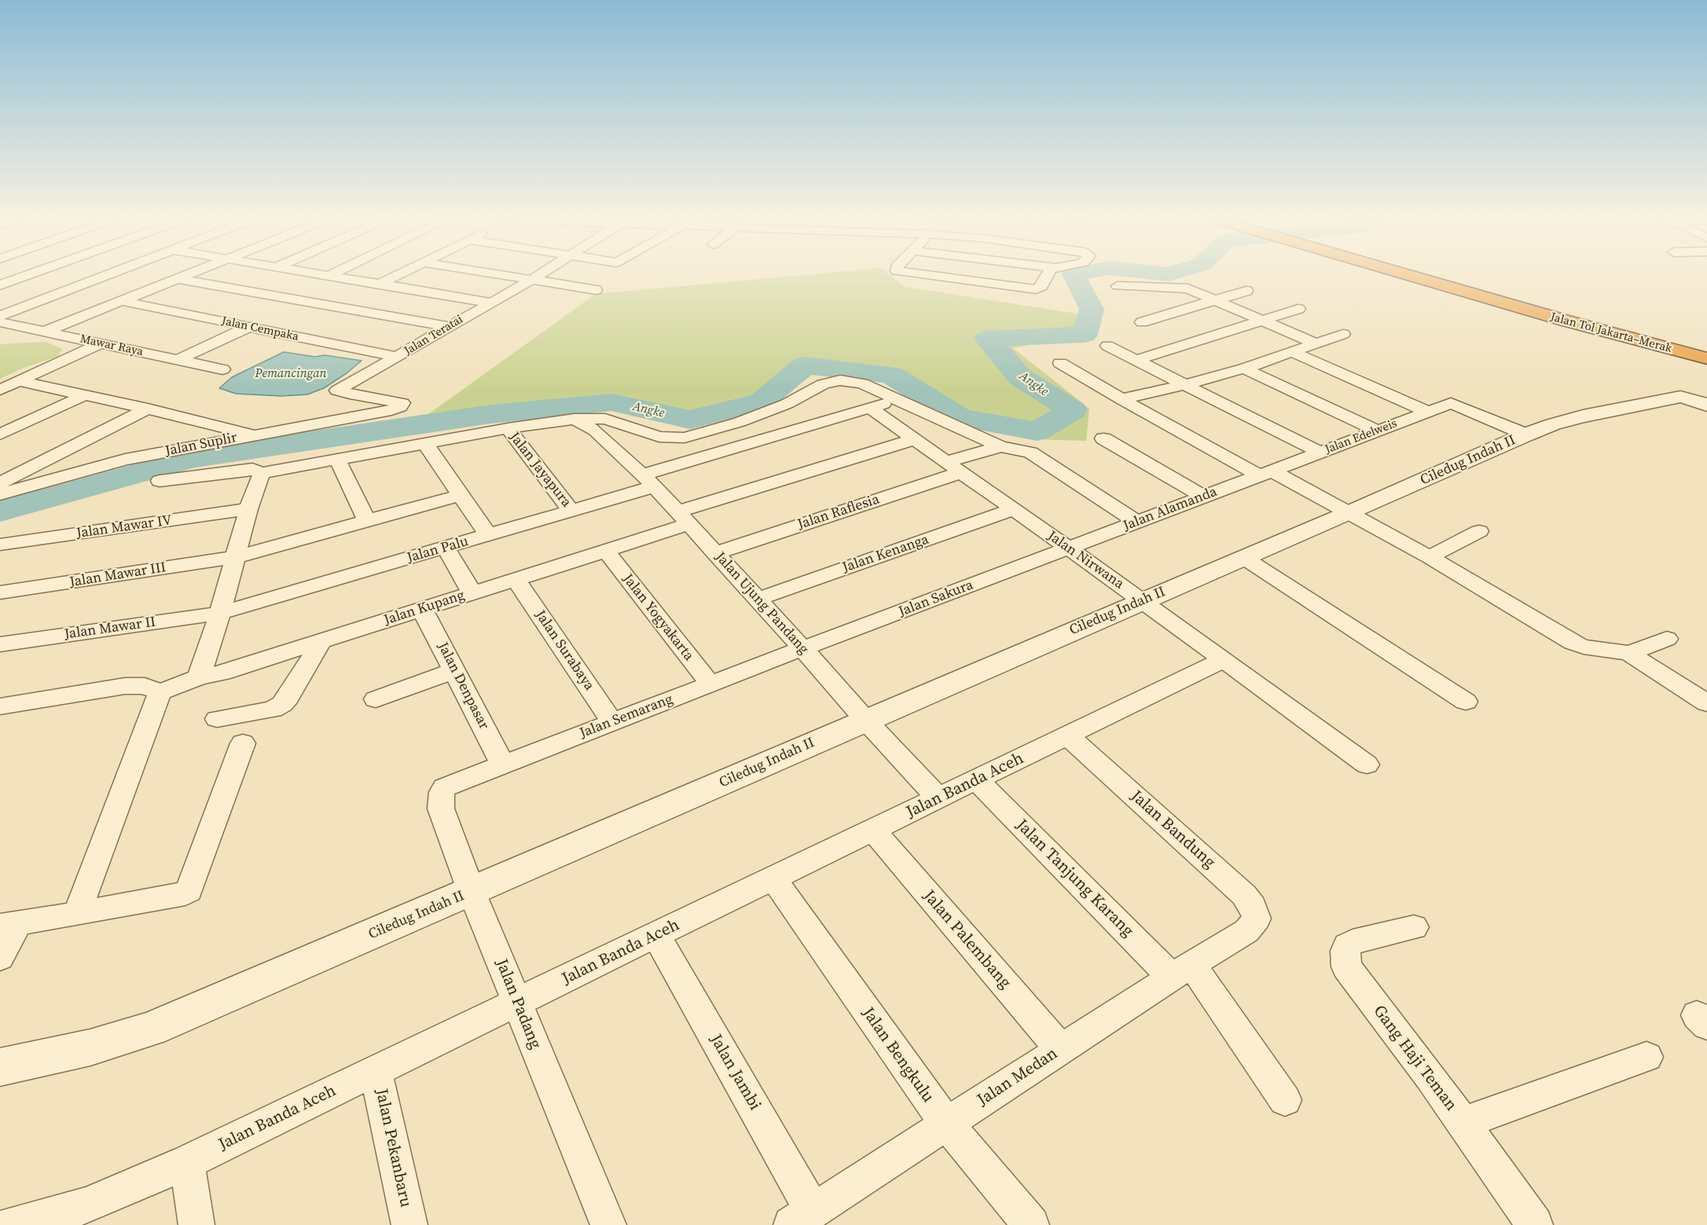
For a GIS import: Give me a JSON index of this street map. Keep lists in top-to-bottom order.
{
  "streets": {
    "highway": ["Jalan Tol Jakarta–Merak"],
    "street": [
      "Jalan Cempaka",
      "Jalan Teratai",
      "Mawar Raya",
      "Jalan Edelweis",
      "Jalan Suplir",
      "Ciledug Indah II",
      "Jalan Jayapura",
      "Jalan Alamanda",
      "Jalan Raflesia",
      "Jalan Mawar IV",
      "Jalan Palu",
      "Jalan Kenanga",
      "Jalan Nirwana",
      "Jalan Mawar III",
      "Jalan Sakura",
      "Jalan Ujung Pandang",
      "Jalan Kupang",
      "Jalan Yogyakarta",
      "Jalan Mawar II",
      "Jalan Surabaya",
      "Jalan Denpasar",
      "Jalan Semarang",
      "Jalan Banda Aceh",
      "Jalan Bandung",
      "Jalan Tanjung Karang",
      "Jalan Palembang",
      "Jalan Padang",
      "Jalan Bengkulu",
      "Gang Haji Teman",
      "Jalan Jambi",
      "Jalan Medan",
      "Jalan Pekanbaru"
    ]
  },
  "crossings": [
    ["Jalan Cempaka", "Jalan Teratai"],
    ["Jalan Teratai", "Jalan Suplir"],
    ["Jalan Edelweis", "Ciledug Indah II"],
    ["Jalan Edelweis", "Jalan Alamanda"],
    ["Ciledug Indah II", "Jalan Nirwana"],
    ["Ciledug Indah II", "Jalan Ujung Pandang"],
    ["Ciledug Indah II", "Jalan Padang"],
    ["Jalan Jayapura", "Jalan Palu"],
    ["Jalan Alamanda", "Jalan Nirwana"],
    ["Jalan Alamanda", "Jalan Sakura"],
    ["Jalan Raflesia", "Jalan Nirwana"],
    ["Jalan Raflesia", "Jalan Ujung Pandang"],
    ["Jalan Palu", "Jalan Nirwana"],
    ["Jalan Palu", "Jalan Ujung Pandang"],
    ["Jalan Palu", "Jalan Mawar II"],
    ["Jalan Kenanga", "Jalan Nirwana"],
    ["Jalan Kenanga", "Jalan Ujung Pandang"],
    ["Jalan Nirwana", "Jalan Sakura"],
    ["Jalan Nirwana", "Jalan Kupang"],
    ["Jalan Nirwana", "Jalan Banda Aceh"],
    ["Jalan Sakura", "Jalan Ujung Pandang"],
    ["Jalan Sakura", "Jalan Semarang"],
    ["Jalan Ujung Pandang", "Jalan Kupang"],
    ["Jalan Ujung Pandang", "Jalan Semarang"],
    ["Jalan Ujung Pandang", "Jalan Banda Aceh"],
    ["Jalan Kupang", "Jalan Yogyakarta"],
    ["Jalan Kupang", "Jalan Surabaya"],
    ["Jalan Kupang", "Jalan Denpasar"],
    ["Jalan Yogyakarta", "Jalan Semarang"],
    ["Jalan Surabaya", "Jalan Semarang"],
    ["Jalan Denpasar", "Jalan Semarang"],
    ["Jalan Semarang", "Jalan Padang"],
    ["Jalan Banda Aceh", "Jalan Bandung"],
    ["Jalan Banda Aceh", "Jalan Tanjung Karang"],
    ["Jalan Banda Aceh", "Jalan Palembang"],
    ["Jalan Banda Aceh", "Jalan Padang"],
    ["Jalan Banda Aceh", "Jalan Bengkulu"],
    ["Jalan Banda Aceh", "Jalan Jambi"],
    ["Jalan Banda Aceh", "Jalan Pekanbaru"],
    ["Jalan Bandung", "Jalan Medan"],
    ["Jalan Tanjung Karang", "Jalan Medan"],
    ["Jalan Palembang", "Jalan Medan"],
    ["Jalan Bengkulu", "Jalan Medan"],
    ["Jalan Jambi", "Jalan Medan"]
  ],
  "water": ["Pemancingan", "Angke"]
}
